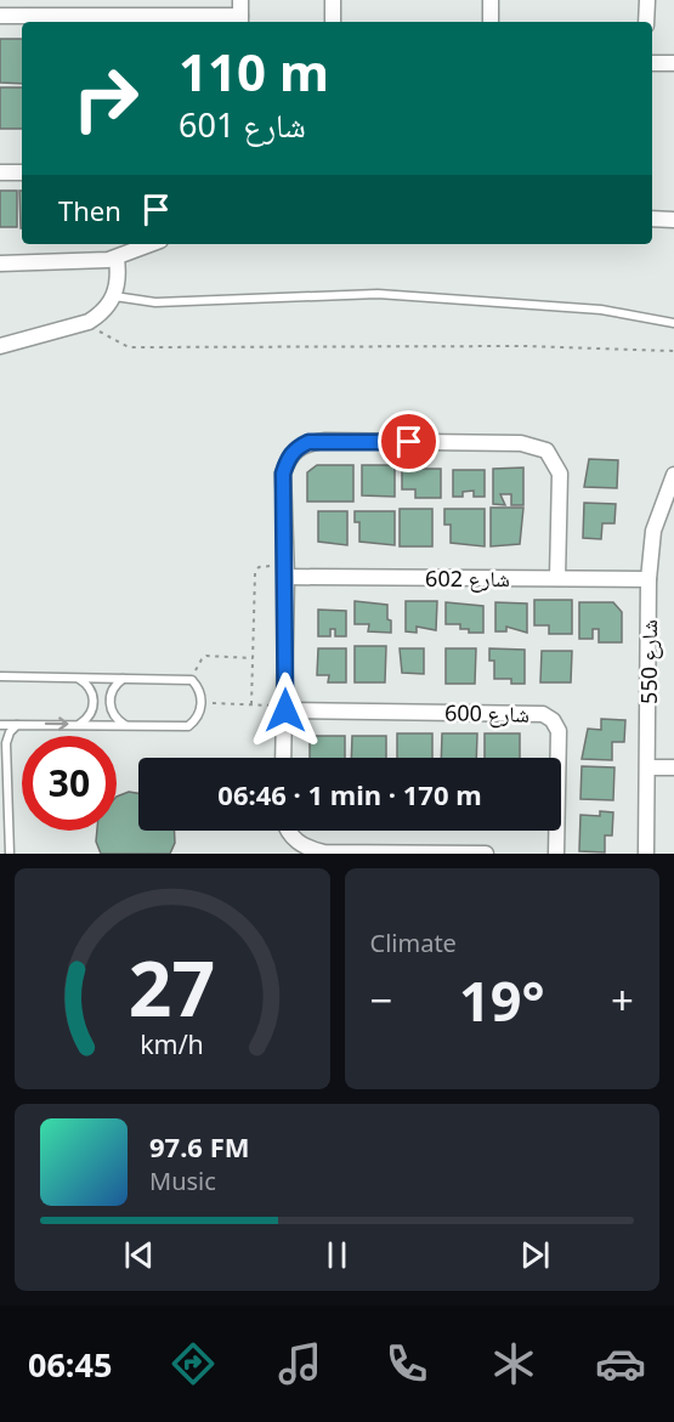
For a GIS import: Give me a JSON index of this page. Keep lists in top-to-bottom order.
{
  "streets": {
    "street": ["شارع 602", "شارع 550", "شارع 600"]
  },
  "crossings": [
    ["شارع 602", "شارع 550"]
  ],
  "page": {
    "turn": ["110 m", "شارع 601"],
    "then": "Then",
    "limit": "30",
    "trip": "06:46 · 1 min · 170 m",
    "tile": "Climate",
    "heat": ["−", "19°", "+"],
    "song": ["97.6 FM", "Music"],
    "tabs": "06:45",
    "gauge": ["27", "km/h"]
  }
}
